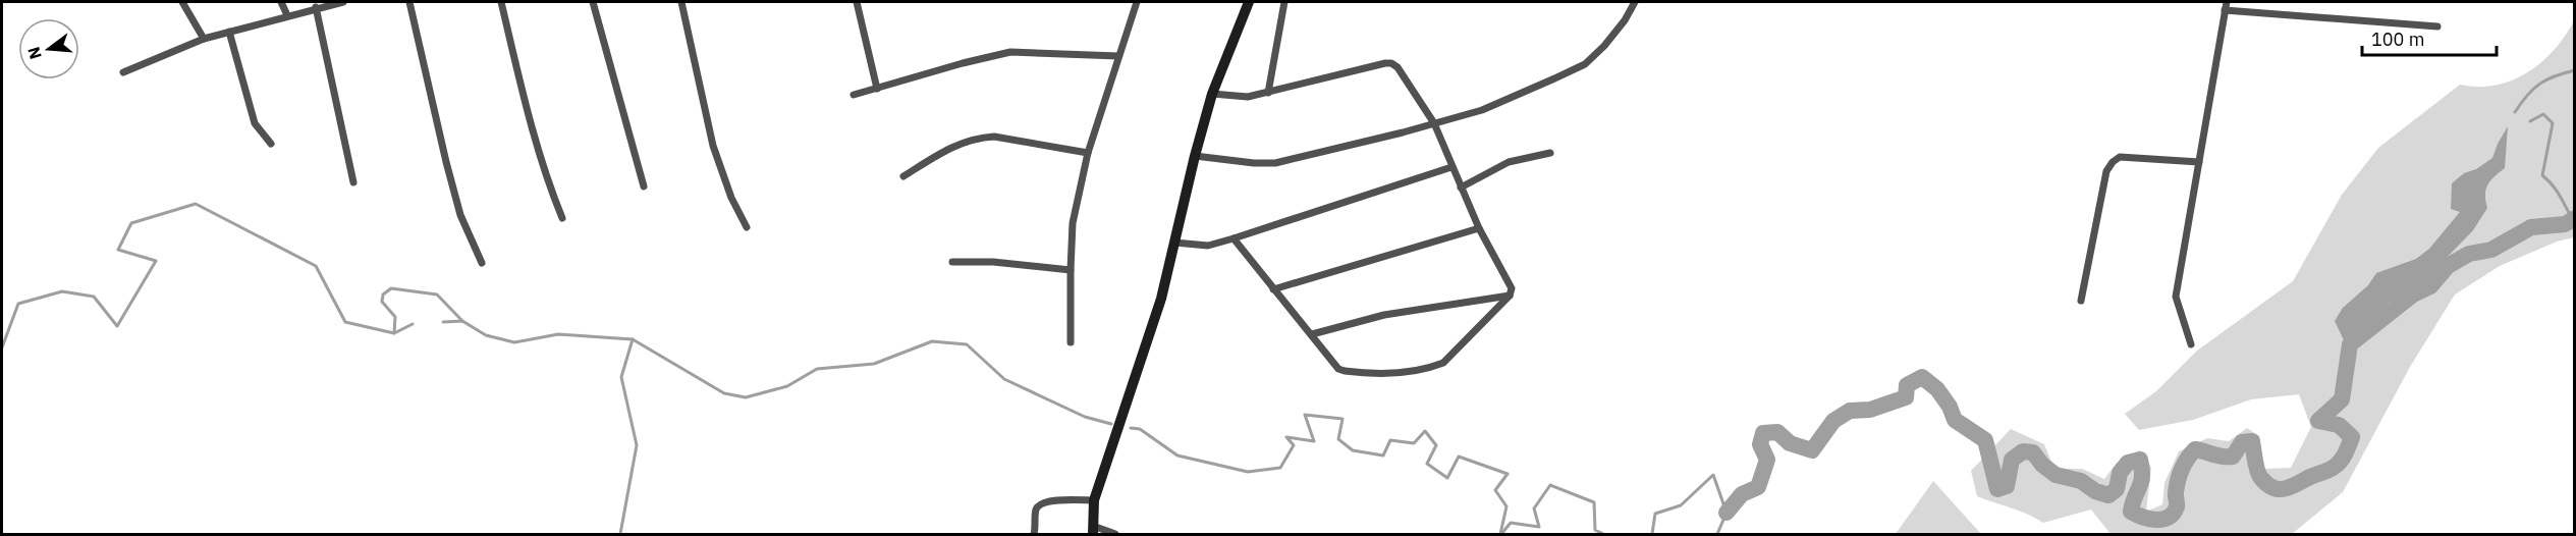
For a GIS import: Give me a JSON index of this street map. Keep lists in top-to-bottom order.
{
  "scale_bar": "100 m",
  "north": "left"
}
